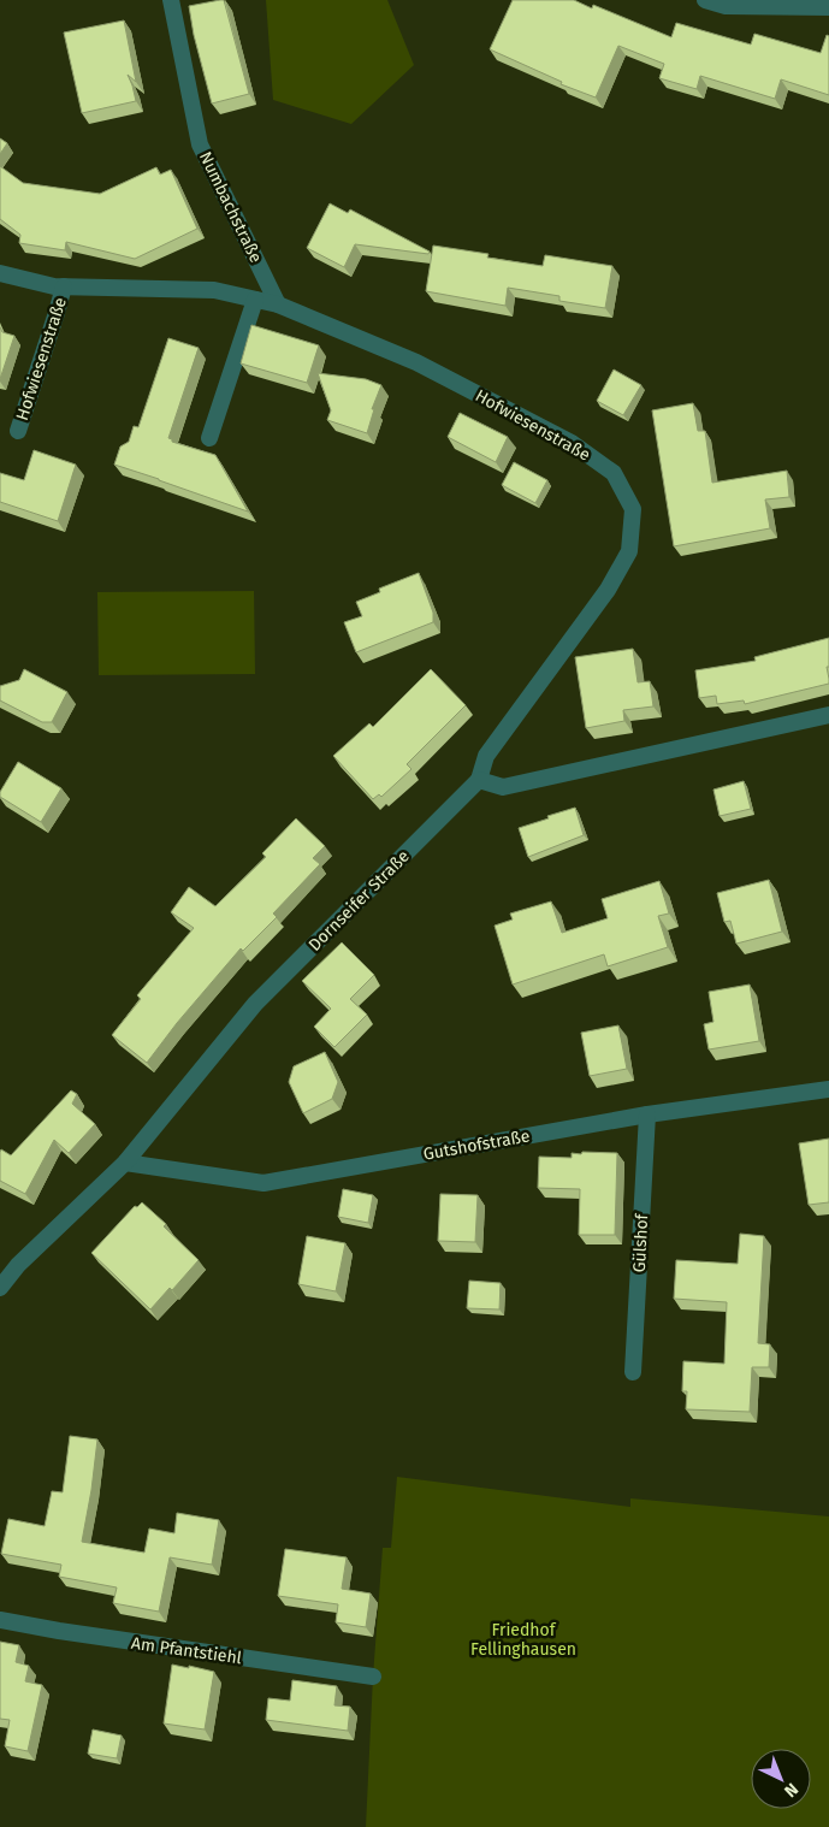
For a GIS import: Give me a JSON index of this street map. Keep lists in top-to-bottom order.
{
  "streets": {
    "street": [
      "Numbachstraße",
      "Hofwiesenstraße",
      "Dornseifer Straße",
      "Gutshofstraße",
      "Gülshof",
      "Am Pfantstiehl"
    ]
  },
  "crossings": [
    ["Numbachstraße", "Hofwiesenstraße"],
    ["Hofwiesenstraße", "Dornseifer Straße"],
    ["Dornseifer Straße", "Gutshofstraße"],
    ["Gutshofstraße", "Gülshof"]
  ],
  "parks": ["Friedhof Fellinghausen"],
  "north": "bottom right"
}
